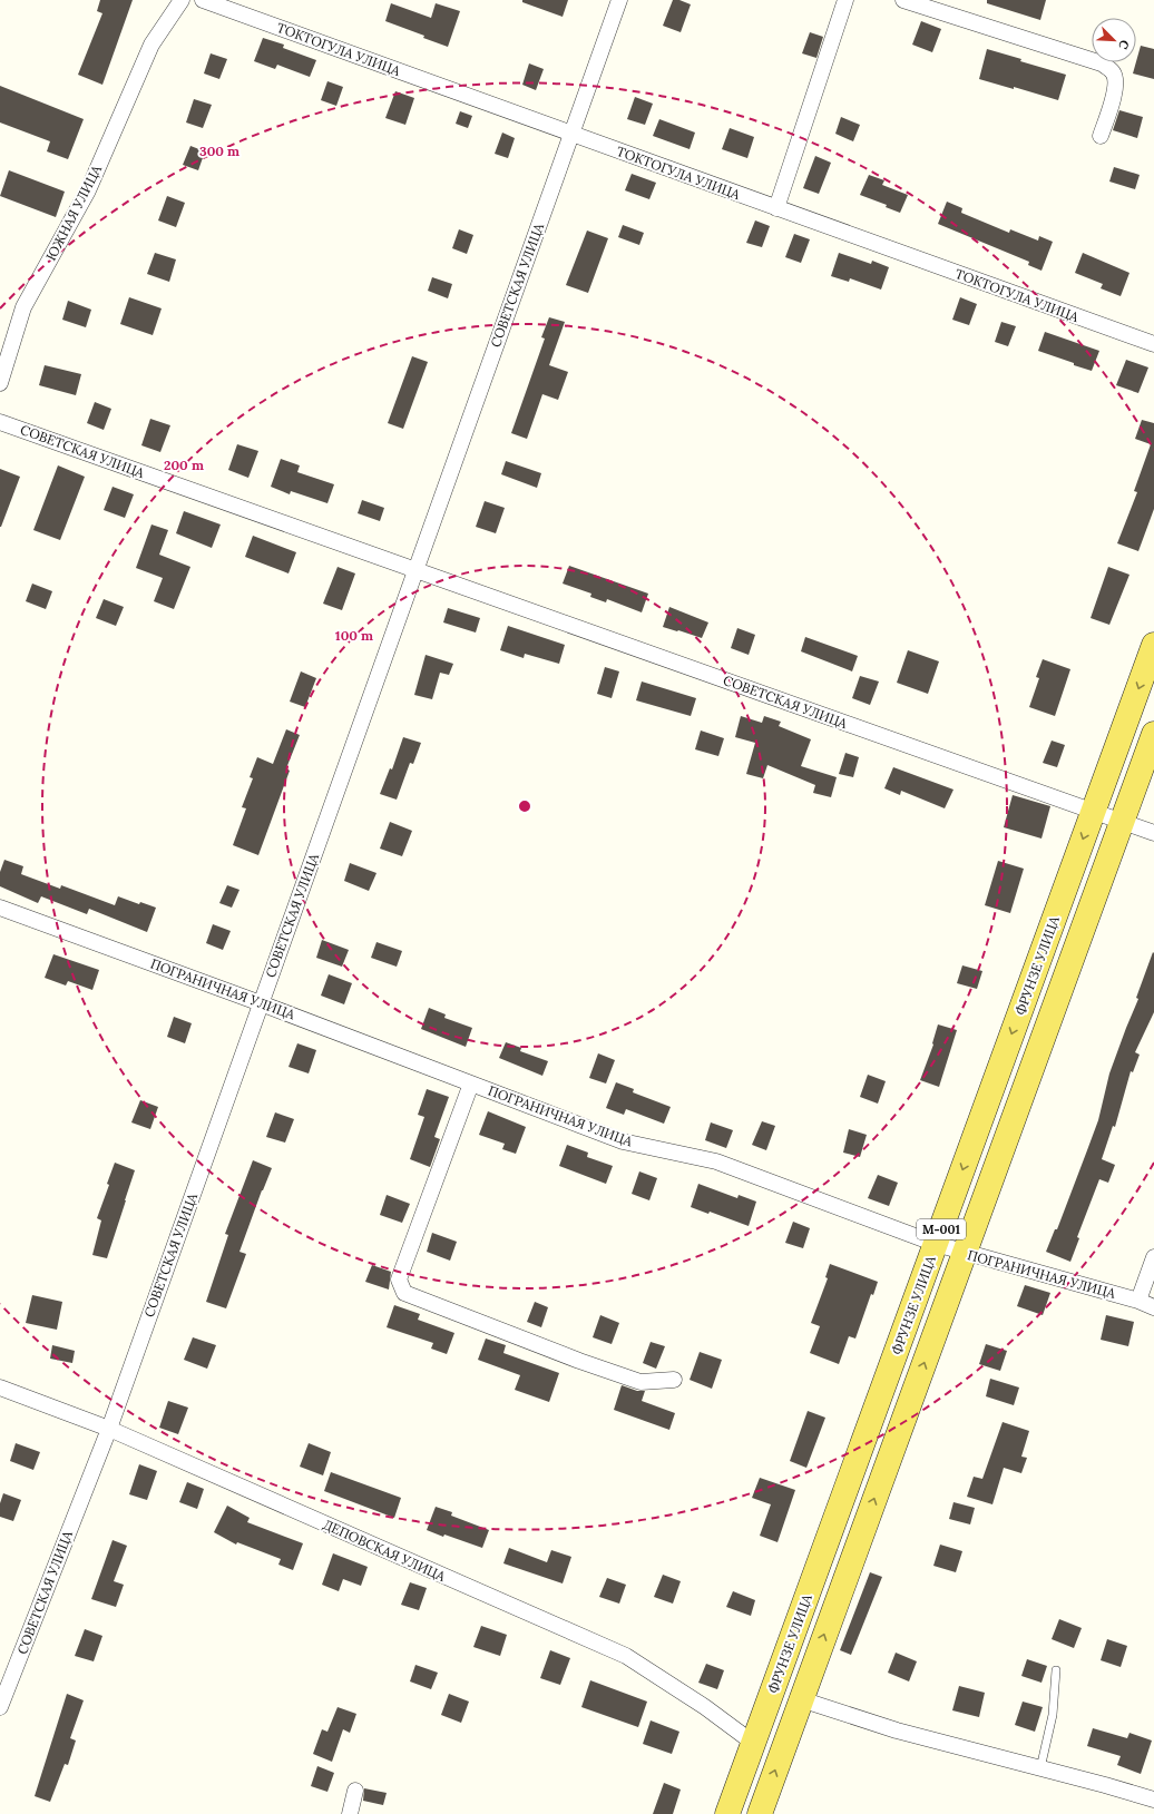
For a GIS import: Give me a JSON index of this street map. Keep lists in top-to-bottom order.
{
  "streets": {
    "main road": ["ФРУНЗЕ УЛИЦА", "M-001"],
    "street": [
      "ТОКТОГУЛА УЛИЦА",
      "ЮЖНАЯ УЛИЦА",
      "СОВЕТСКАЯ УЛИЦА",
      "ПОГРАНИЧНАЯ УЛИЦА",
      "ДЕПОВСКАЯ УЛИЦА"
    ]
  },
  "crossings": [
    ["ТОКТОГУЛА УЛИЦА", "СОВЕТСКАЯ УЛИЦА"],
    ["СОВЕТСКАЯ УЛИЦА", "ФРУНЗЕ УЛИЦА"],
    ["СОВЕТСКАЯ УЛИЦА", "ПОГРАНИЧНАЯ УЛИЦА"],
    ["СОВЕТСКАЯ УЛИЦА", "M-001"],
    ["СОВЕТСКАЯ УЛИЦА", "ДЕПОВСКАЯ УЛИЦА"],
    ["ФРУНЗЕ УЛИЦА", "ПОГРАНИЧНАЯ УЛИЦА"],
    ["ФРУНЗЕ УЛИЦА", "ДЕПОВСКАЯ УЛИЦА"],
    ["ПОГРАНИЧНАЯ УЛИЦА", "M-001"]
  ],
  "north": "bottom right",
  "rings": ["300 m", "200 m", "100 m"]
}
